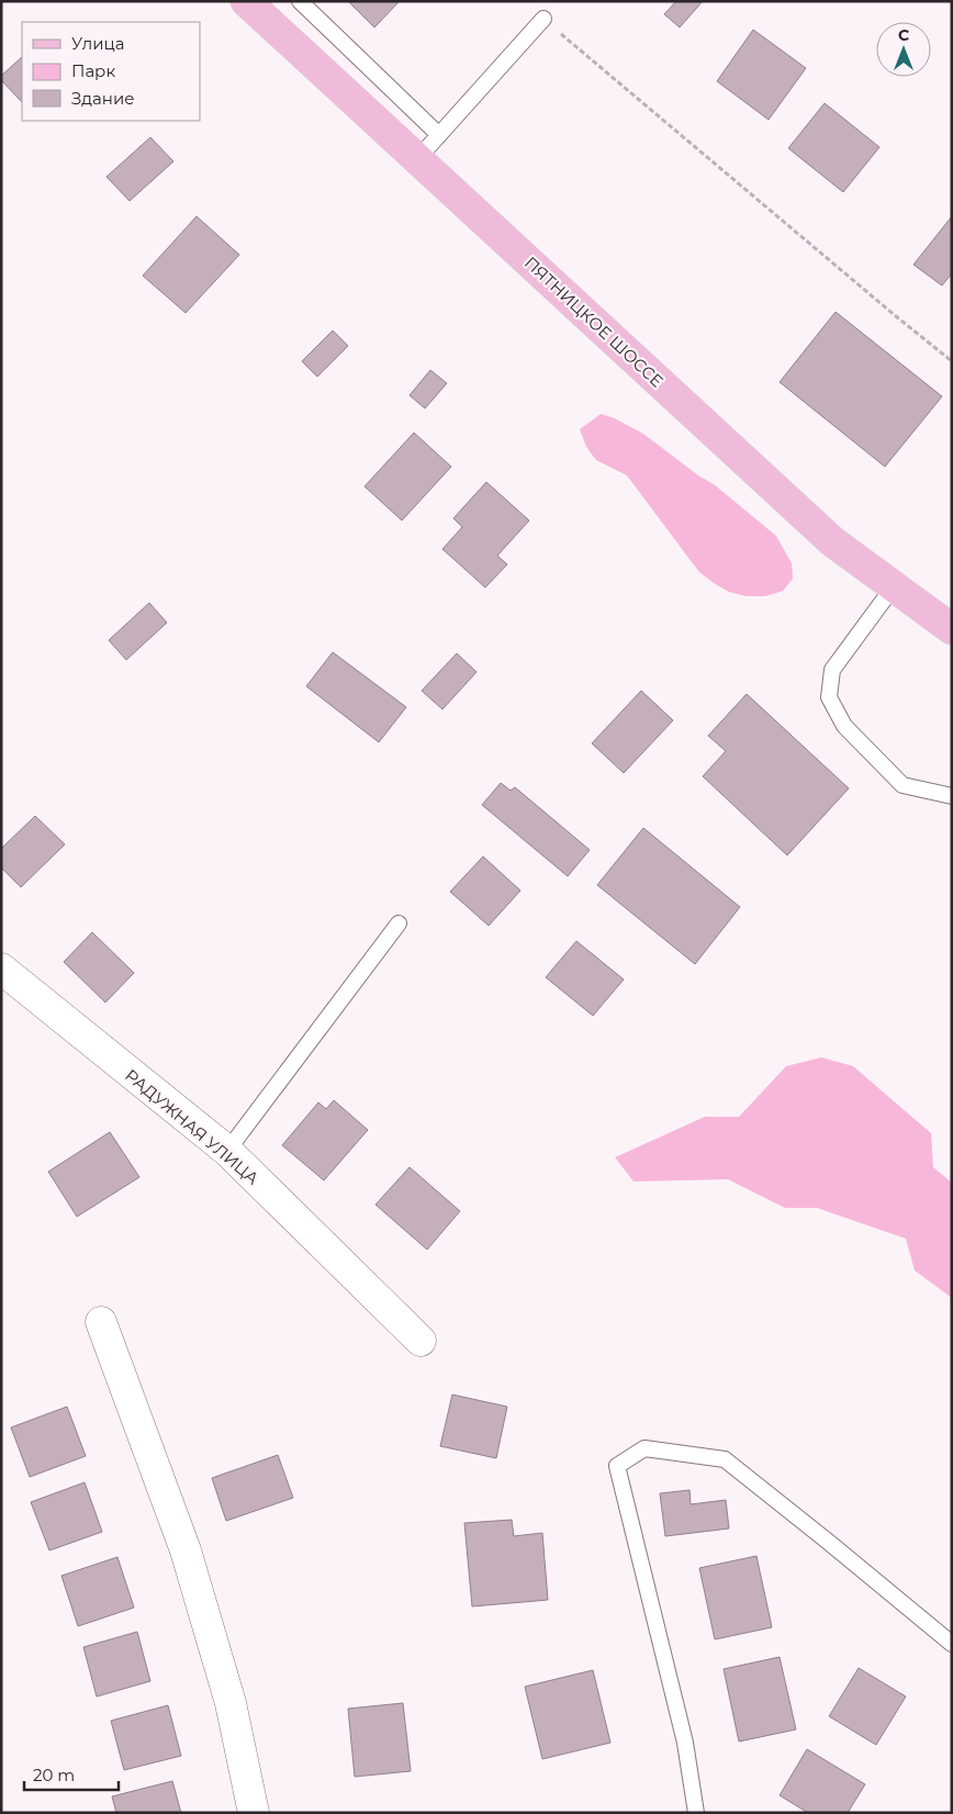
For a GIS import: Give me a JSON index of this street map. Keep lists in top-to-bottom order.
{
  "streets": {
    "main road": ["ПЯТНИЦКОЕ ШОССЕ"],
    "street": ["РАДУЖНАЯ УЛИЦА"]
  },
  "legend": ["Улица", "Парк", "Здание"],
  "scale_bar": "20 m",
  "north": "top"
}
